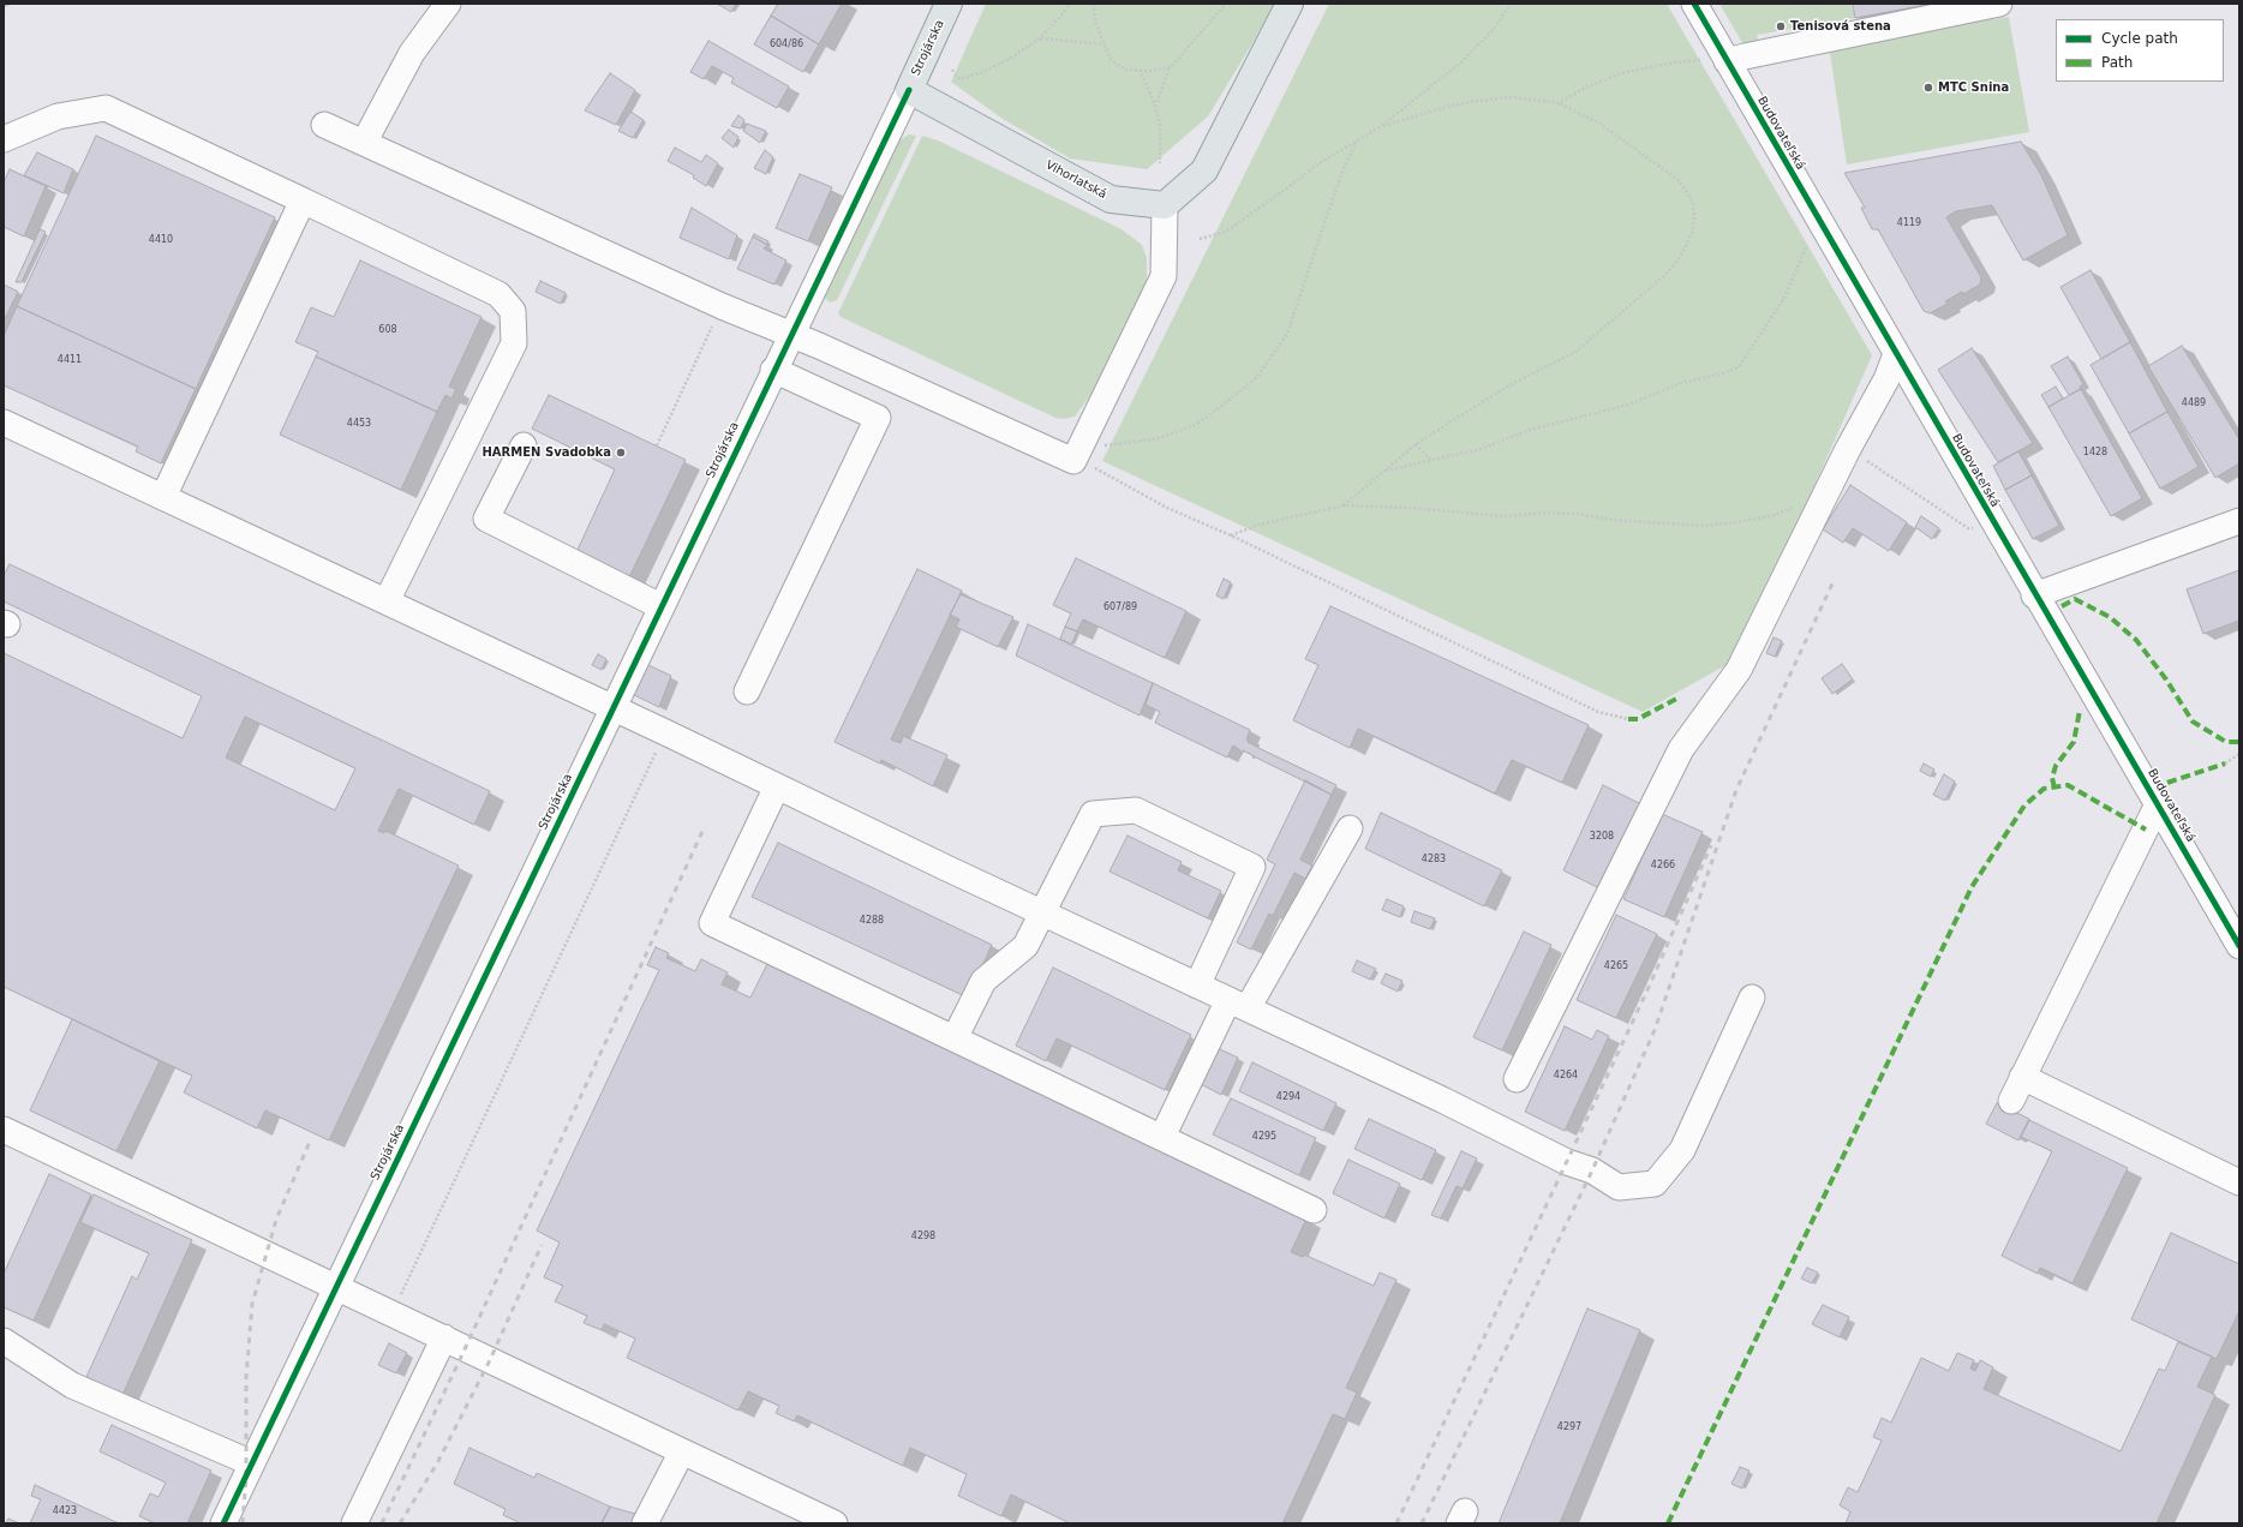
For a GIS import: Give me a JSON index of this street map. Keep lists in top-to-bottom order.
{
  "streets": {
    "main road": ["Strojárska", "Vihorlatská"],
    "street": ["Budovateľská"]
  },
  "crossings": [
    ["Strojárska", "Vihorlatská"]
  ],
  "places": ["Tenisová stena", "MTC Snina", "HARMEN Svadobka"],
  "house_numbers": [
    "604/86",
    "4119",
    "4410",
    "608",
    "4411",
    "4489",
    "4453",
    "1428",
    "607/89",
    "3208",
    "4283",
    "4266",
    "4288",
    "4265",
    "4264",
    "4294",
    "4295",
    "4298",
    "4297",
    "4423"
  ],
  "legend": ["Cycle path", "Path"]
}
